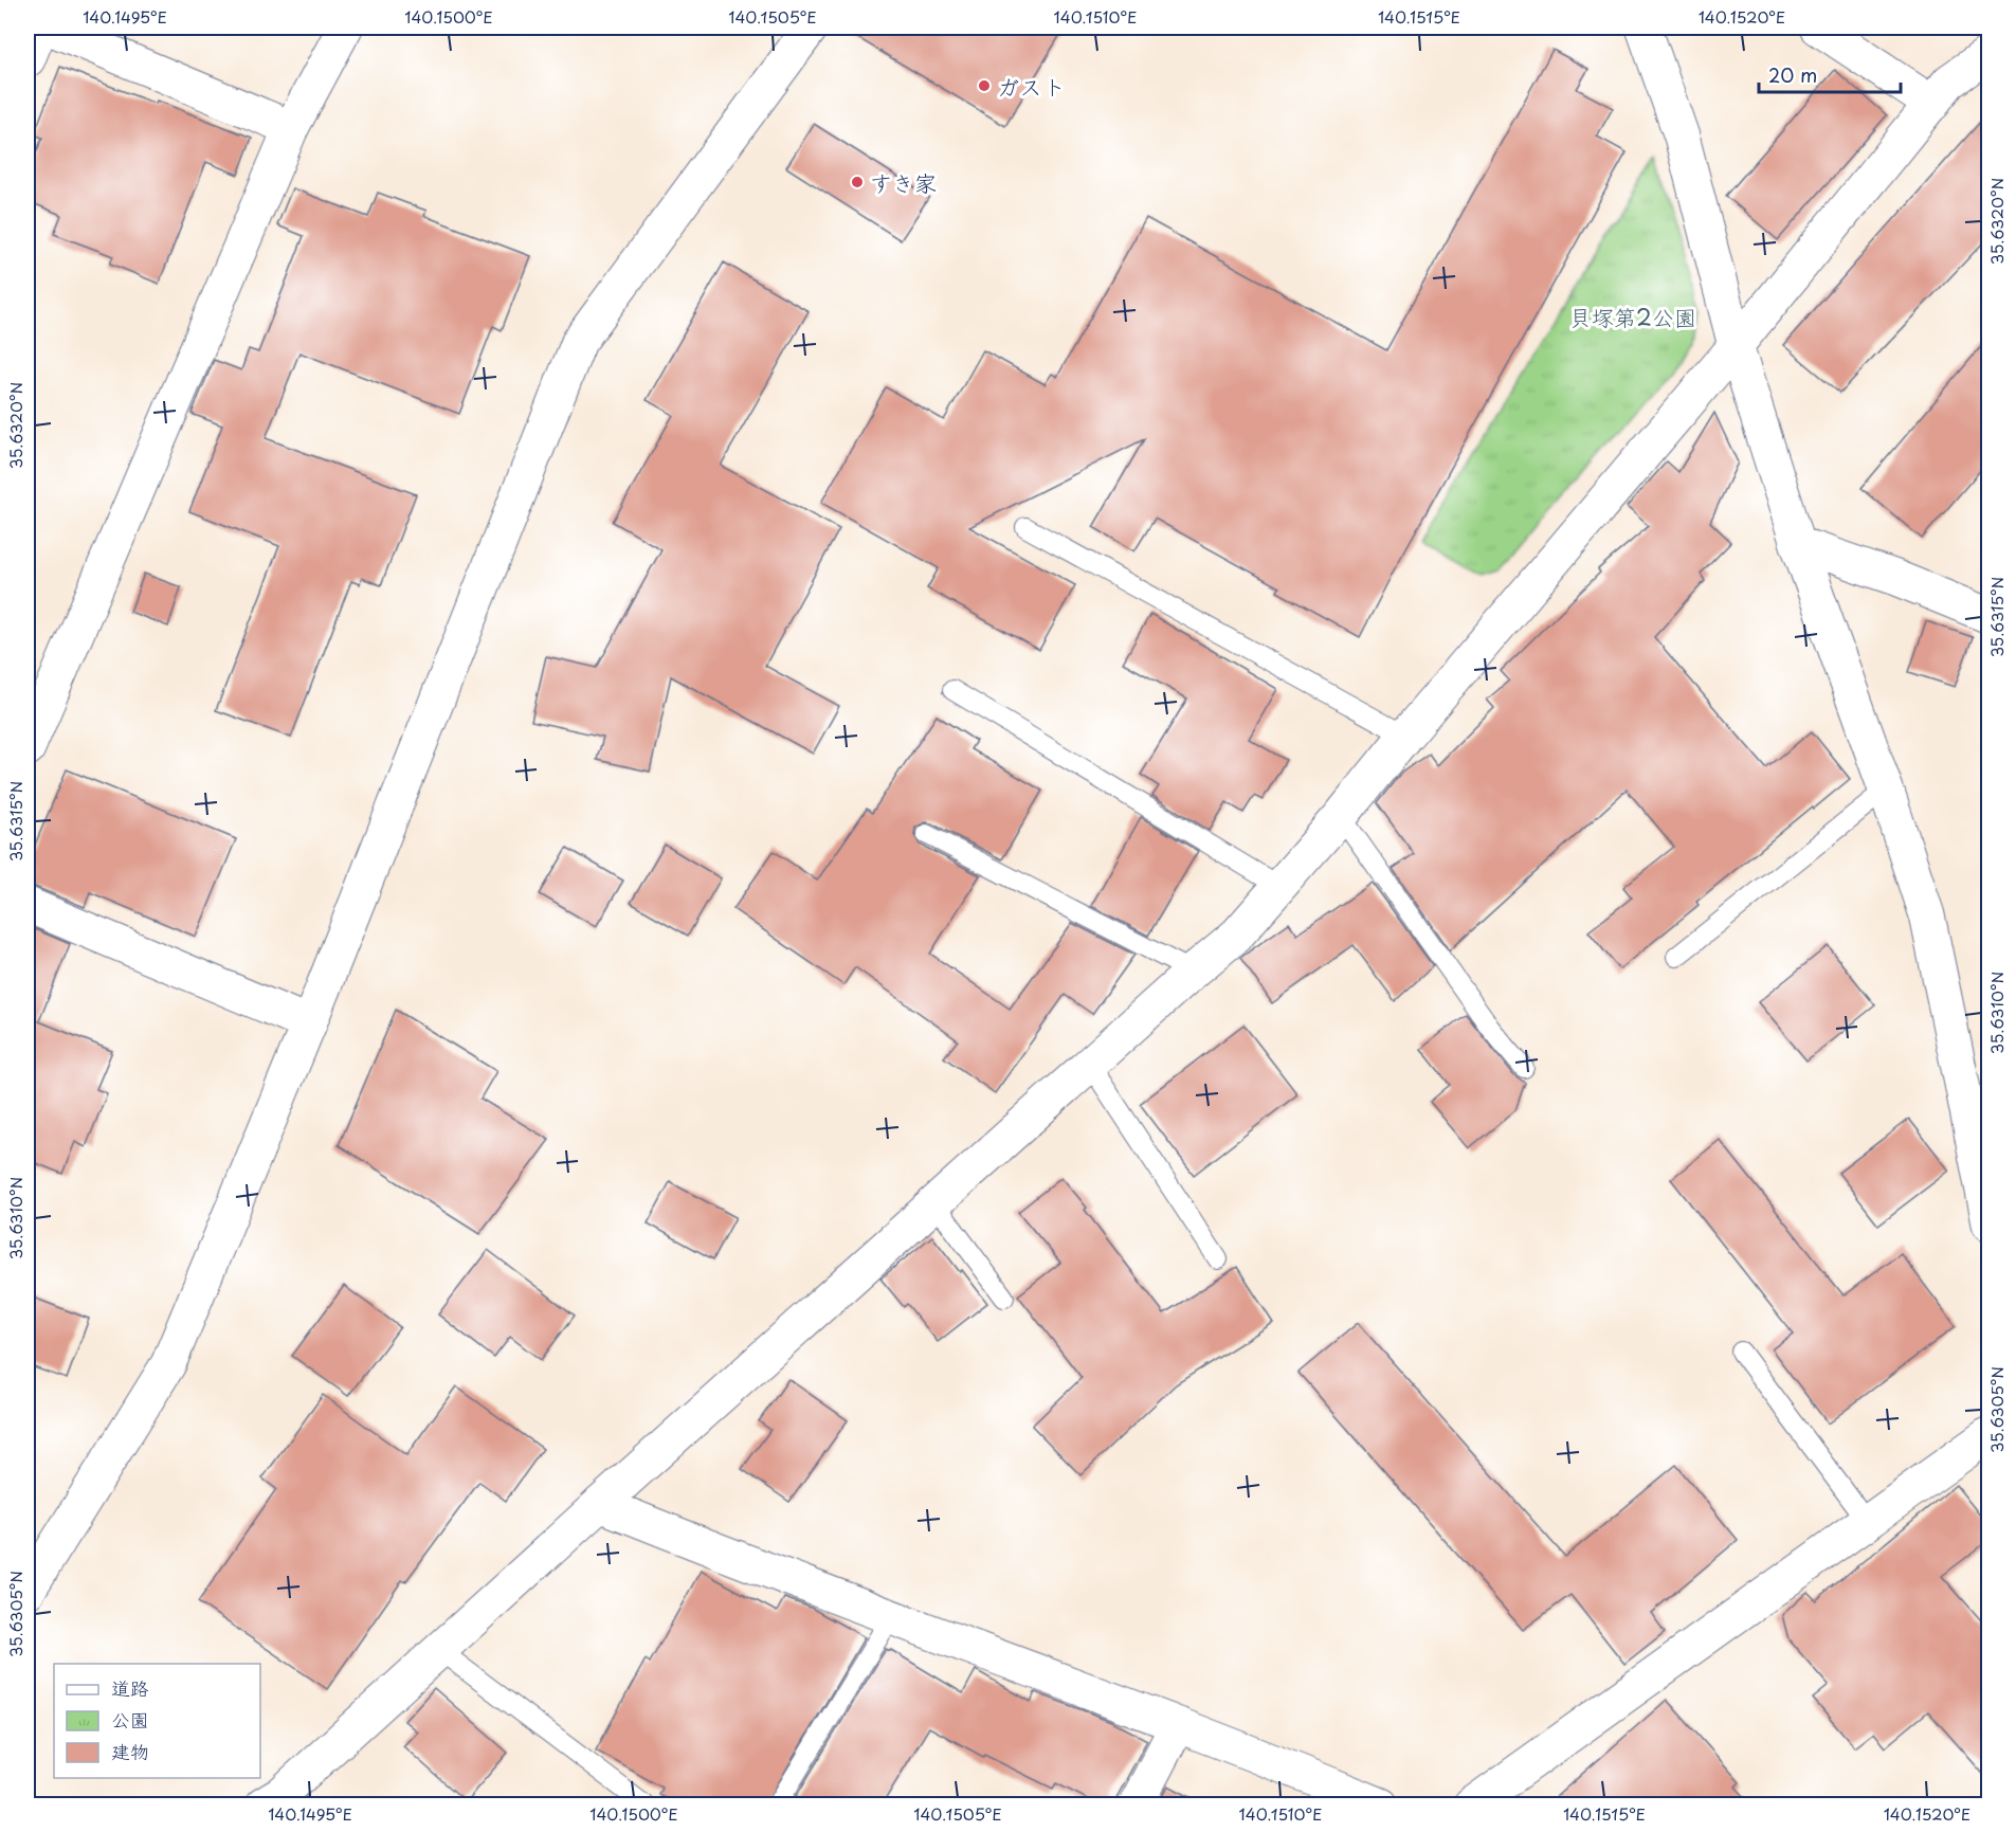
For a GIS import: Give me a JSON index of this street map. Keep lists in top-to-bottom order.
{
  "parks": ["貝塚第2公園"],
  "places": ["ガスト", "すき家"],
  "legend": ["道路", "公園", "建物"],
  "scale_bar": "20 m",
  "coordinates": [
    "140.1495°E",
    "140.1500°E",
    "140.1505°E",
    "140.1510°E",
    "140.1515°E",
    "140.1520°E",
    "35.6320°N",
    "35.6315°N",
    "35.6310°N",
    "35.6305°N"
  ]
}
